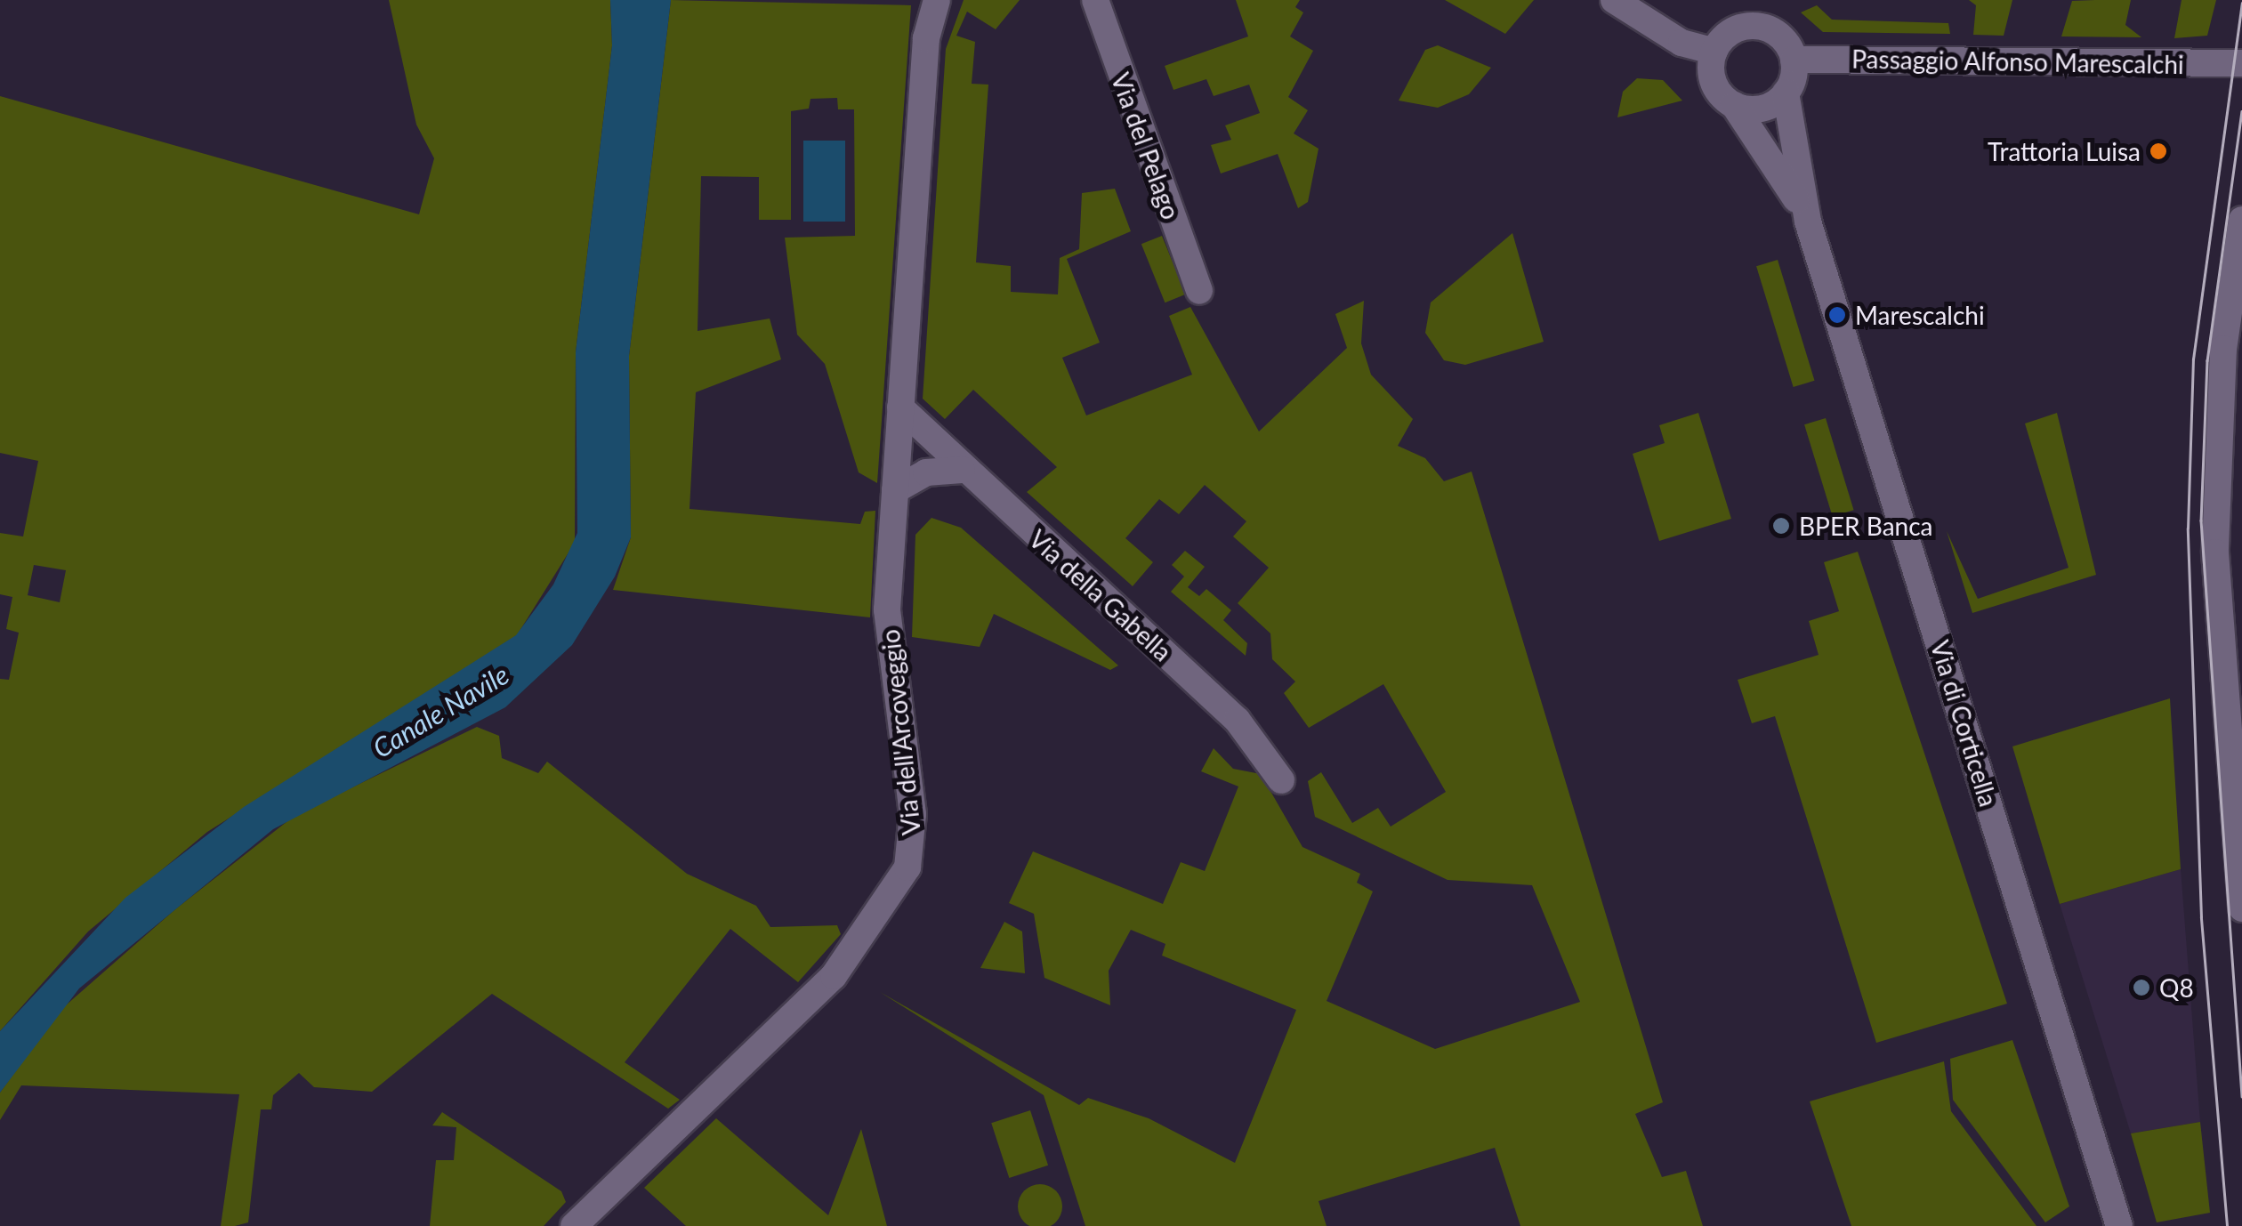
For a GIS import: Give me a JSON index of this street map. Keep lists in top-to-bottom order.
{
  "streets": {
    "street": [
      "Passaggio Alfonso Marescalchi",
      "Via del Pelago",
      "Via della Gabella",
      "Via di Corticella",
      "Via dell'Arcoveggio"
    ]
  },
  "crossings": [
    ["Passaggio Alfonso Marescalchi", "Via di Corticella"],
    ["Via della Gabella", "Via dell'Arcoveggio"]
  ],
  "water": ["Canale Navile"],
  "places": [
    "Trattoria Luisa",
    "Marescalchi",
    "BPER Banca",
    "Q8"
  ]
}
